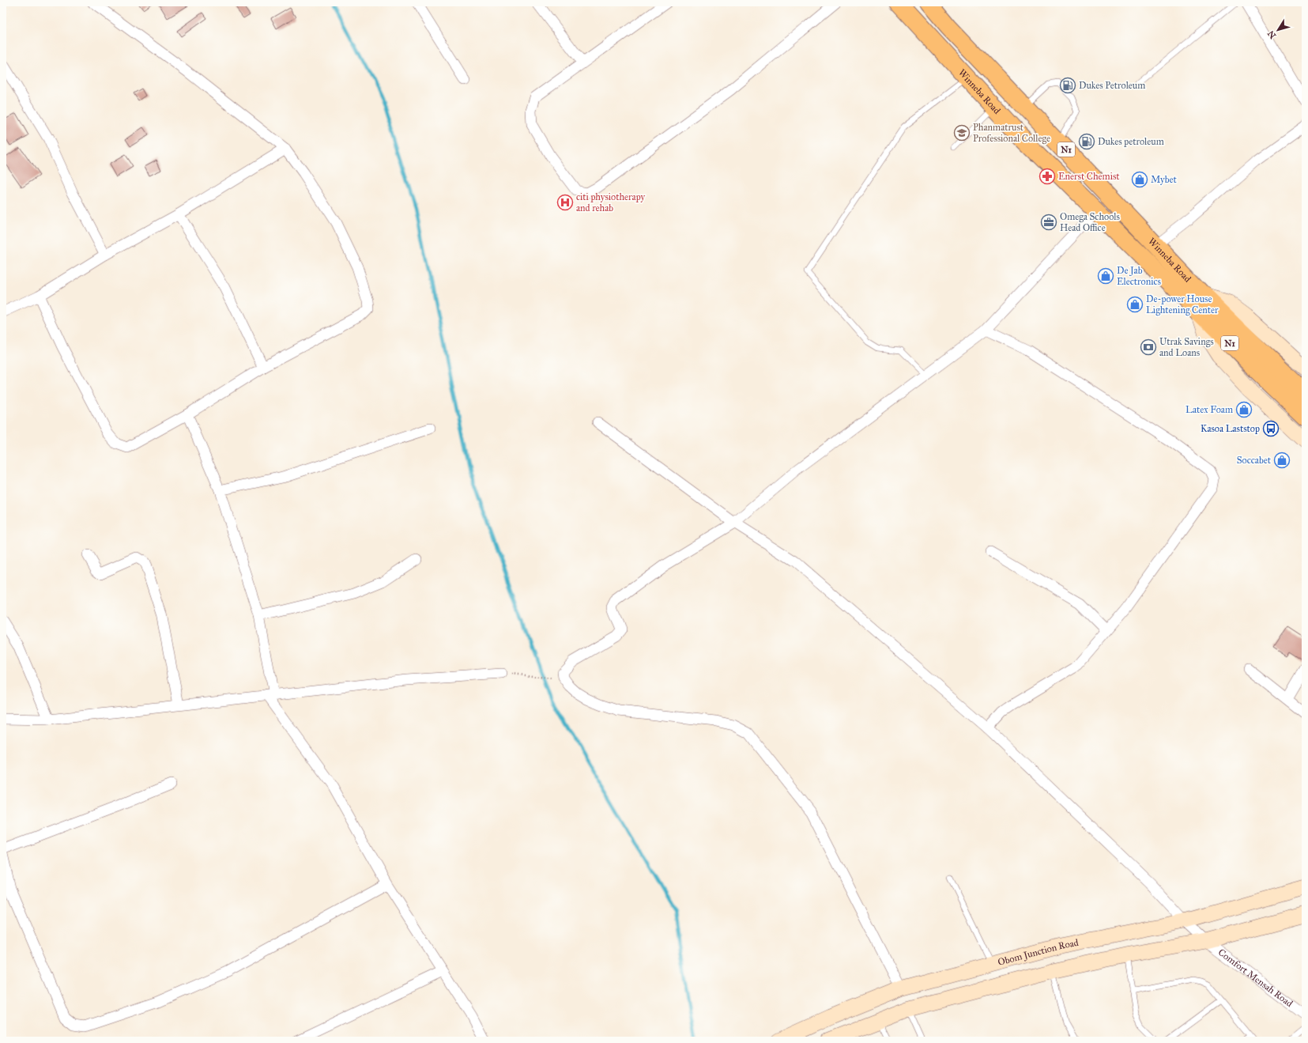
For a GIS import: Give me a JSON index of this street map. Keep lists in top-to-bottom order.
{
  "streets": {
    "highway": ["Winneba Road", "N1"],
    "main road": ["Obom Junction Road"],
    "street": ["Comfort Mensah Road"]
  },
  "crossings": [
    ["Obom Junction Road", "Comfort Mensah Road"]
  ],
  "places": {
    "fuel station": ["Dukes Petroleum", "Dukes petroleum"],
    "school or university": ["Phanmatrust Professional College"],
    "pharmacy": ["Enerst Chemist"],
    "shop": [
      "Mybet",
      "De Jab Electronics",
      "De-power House Lightening Center",
      "Latex Foam",
      "Soccabet"
    ],
    "hospital": ["citi physiotherapy and rehab"],
    "office": ["Omega Schools Head Office"],
    "bank": ["Utrak Savings and Loans"],
    "bus stop": ["Kasoa Laststop"]
  },
  "north": "bottom left"
}
